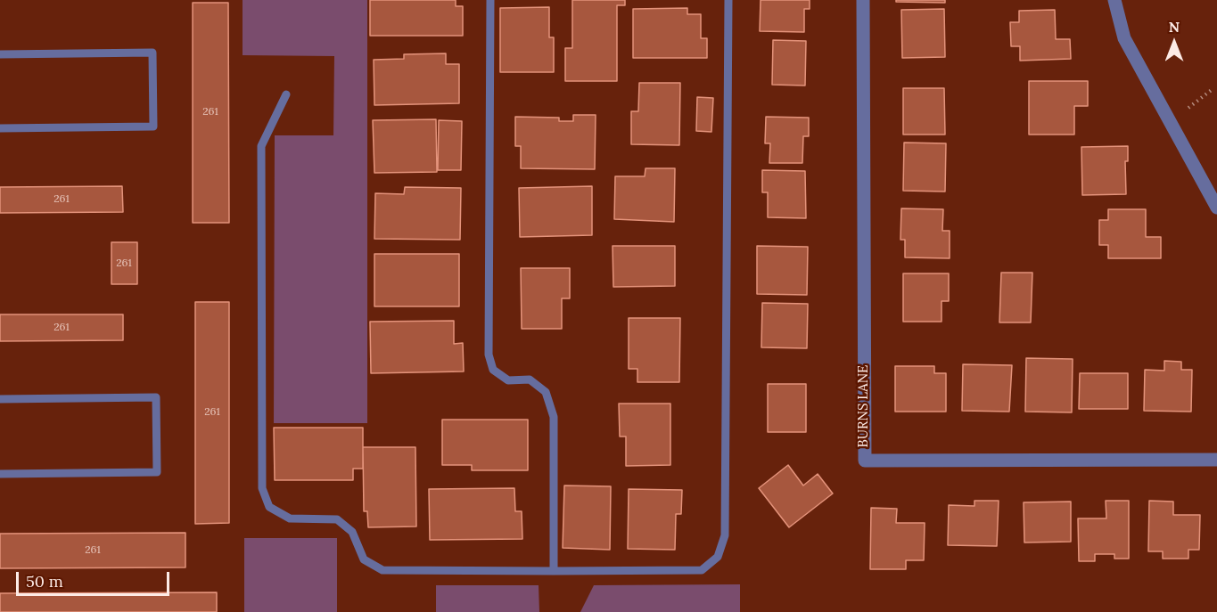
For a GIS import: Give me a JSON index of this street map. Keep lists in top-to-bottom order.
{
  "streets": {
    "street": ["BURNS LANE"]
  },
  "house_numbers": [
    "261",
    "261",
    "261",
    "261",
    "261",
    "261"
  ],
  "scale_bar": "50 m",
  "north": "top"
}
